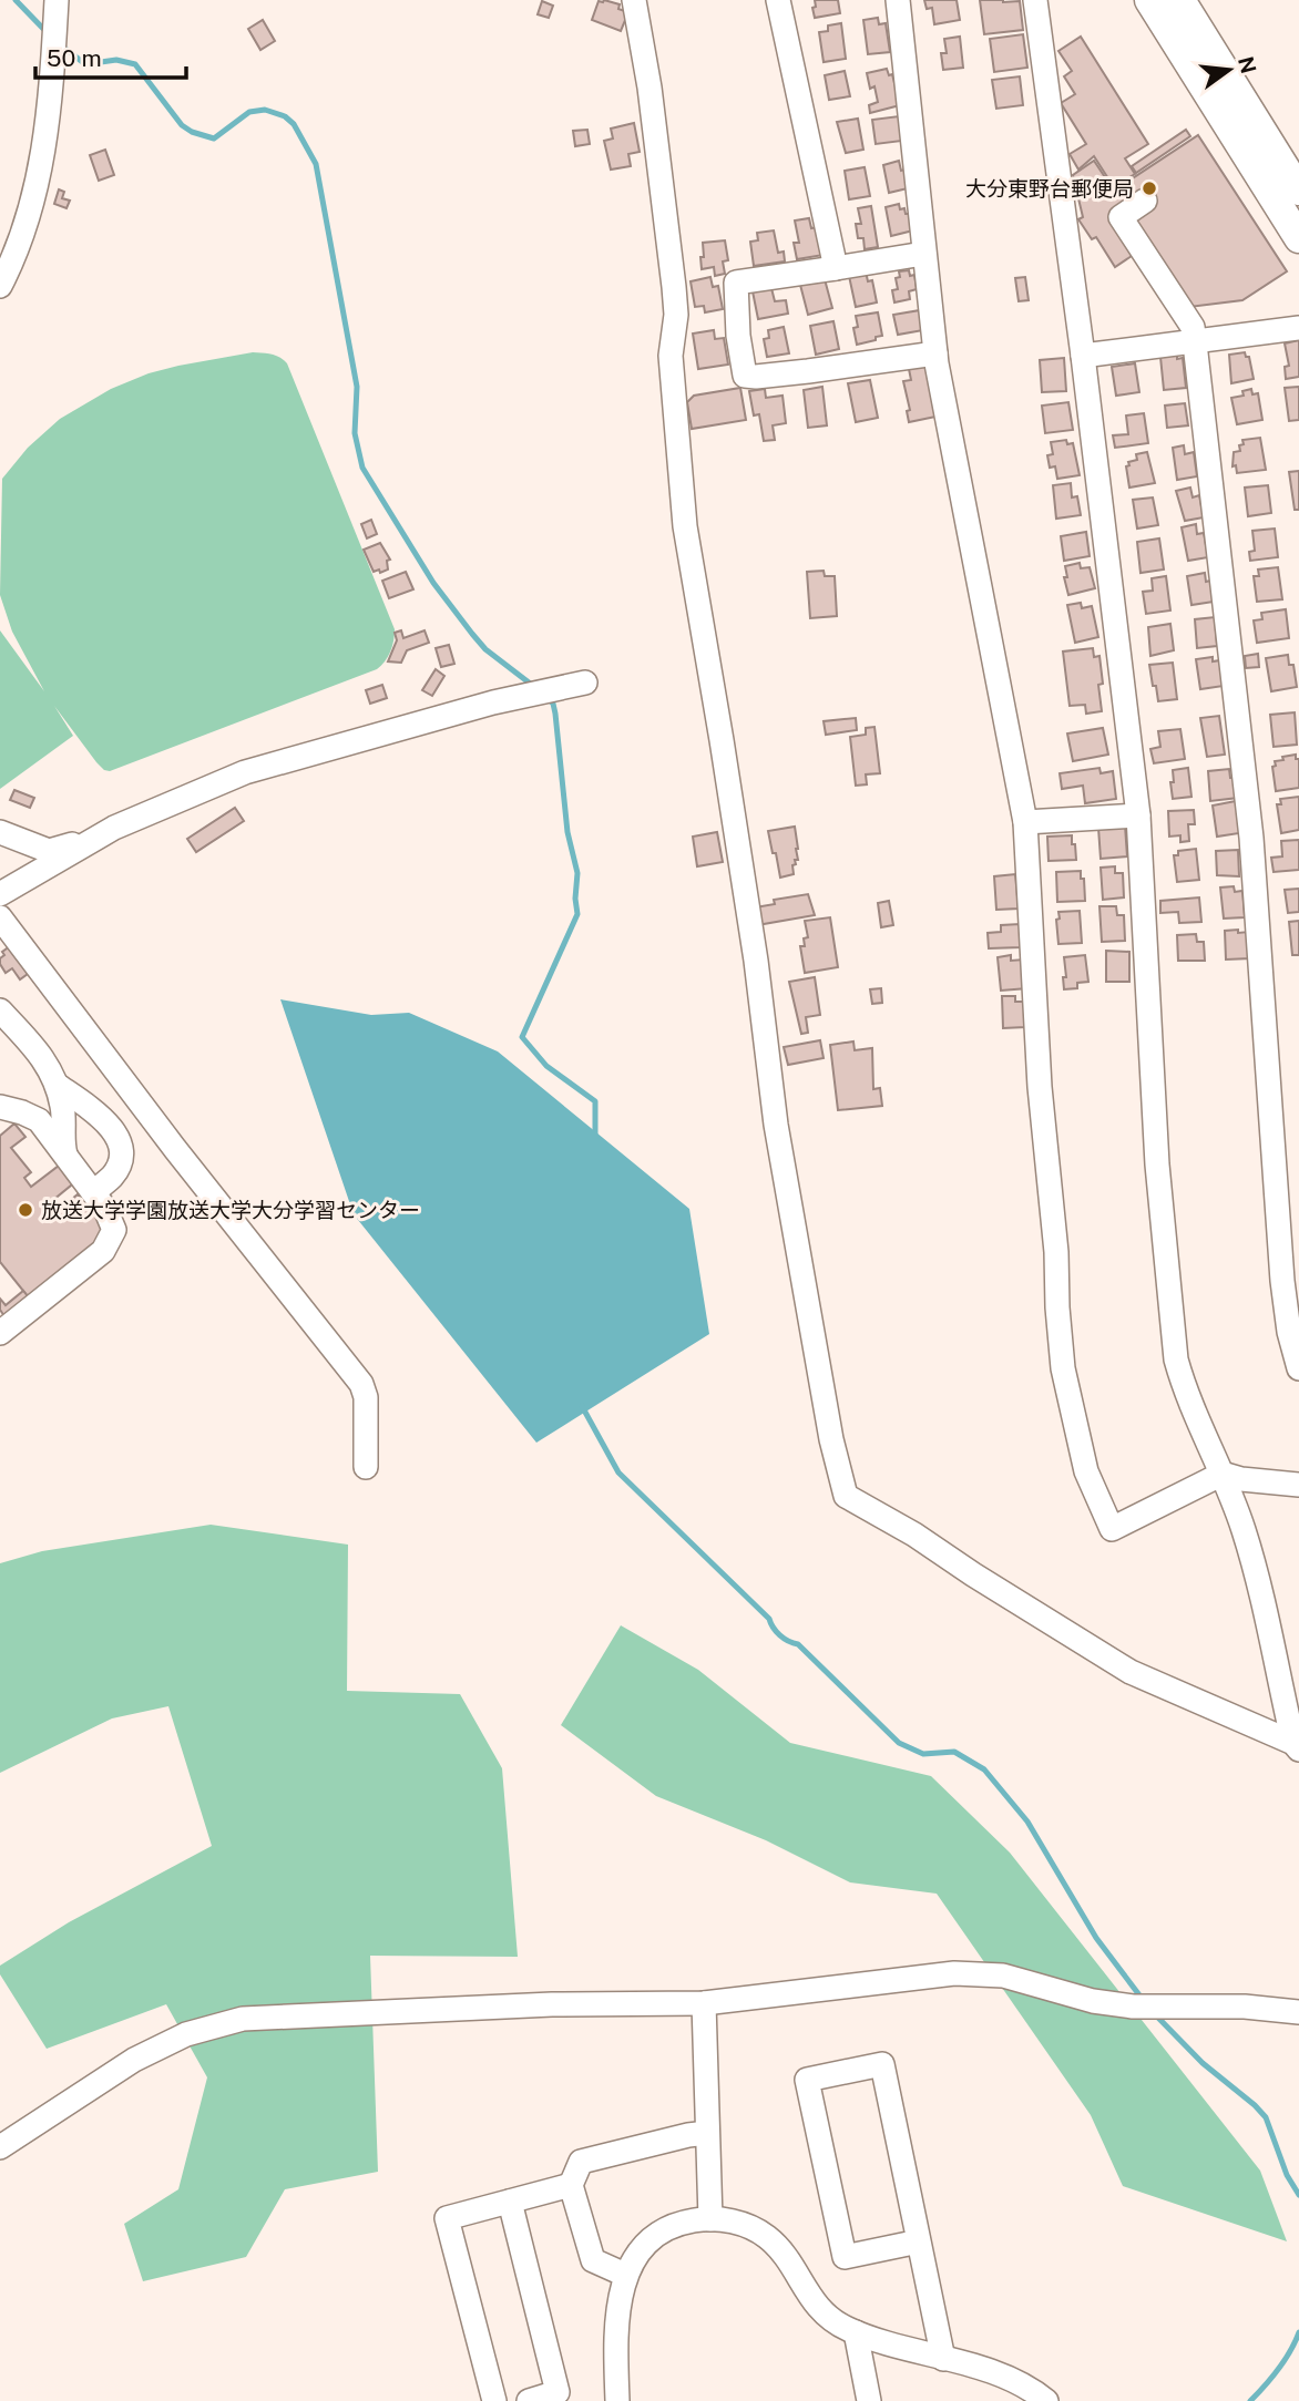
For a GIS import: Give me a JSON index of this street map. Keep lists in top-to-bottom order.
{
  "places": ["大分東野台郵便局", "放送大学学園放送大学大分学習センター"],
  "scale_bar": "50 m",
  "north": "right"
}
